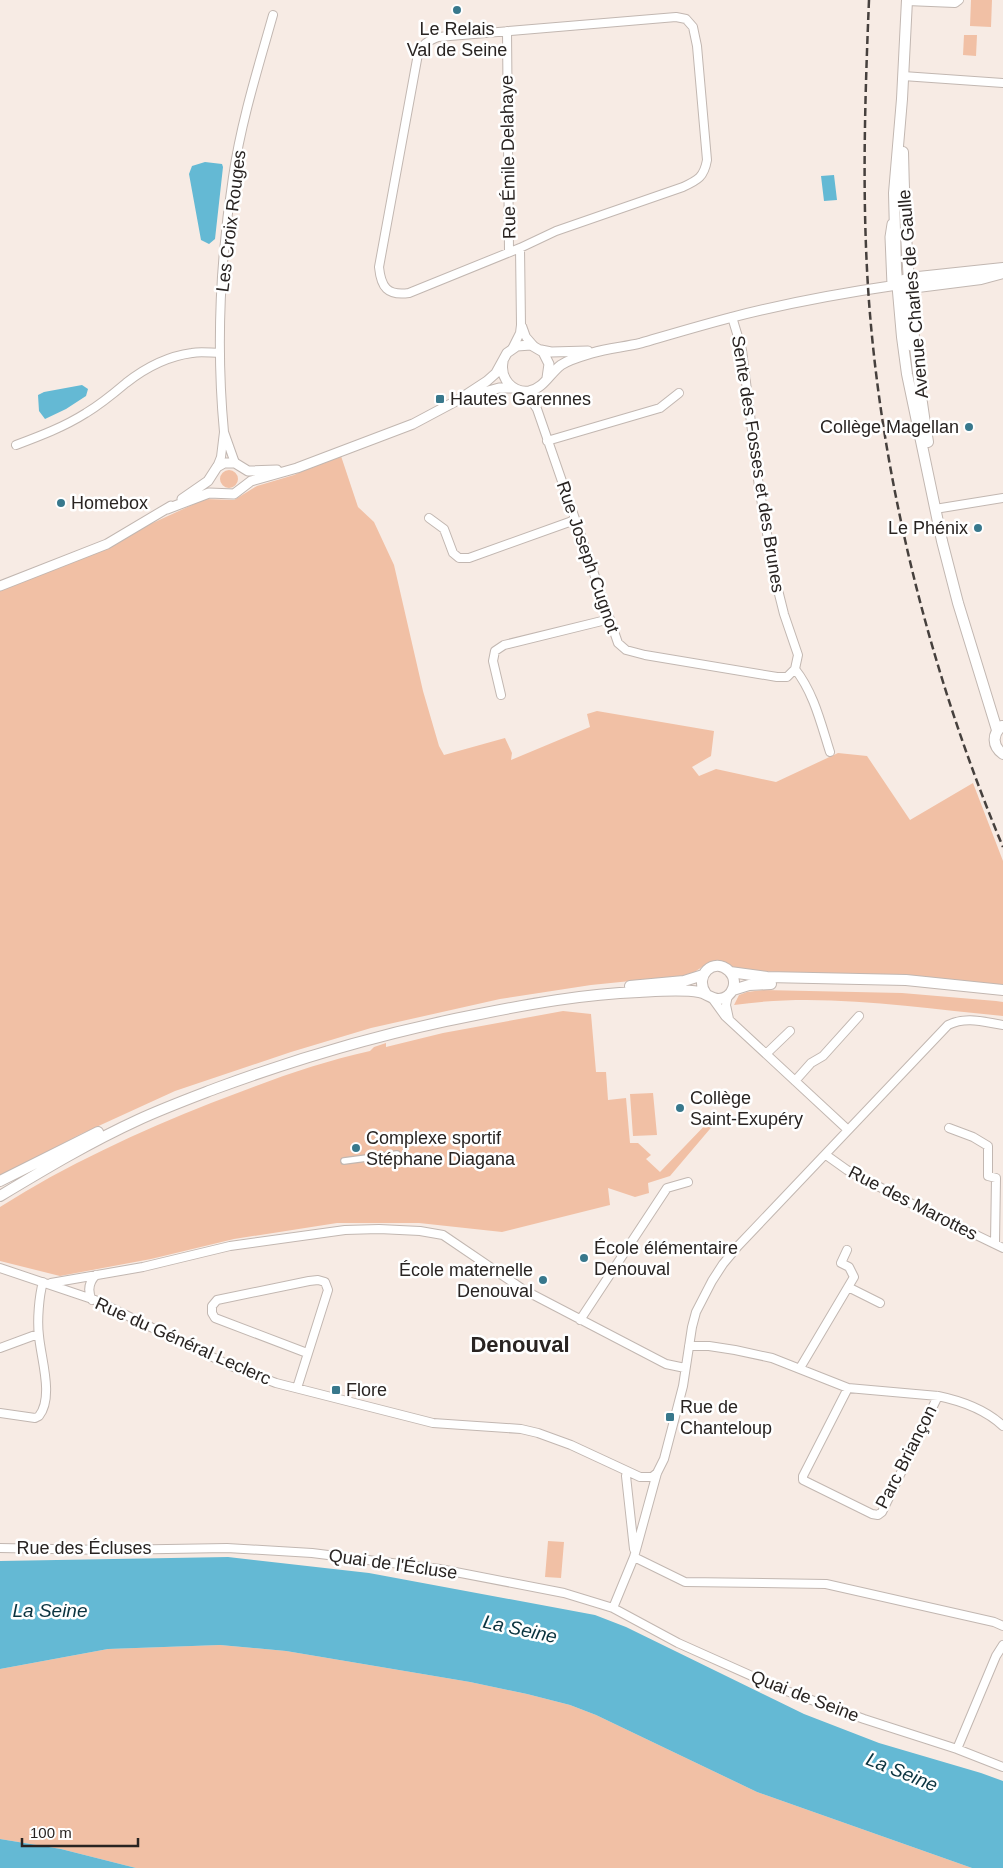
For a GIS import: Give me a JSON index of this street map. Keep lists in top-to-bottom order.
{
  "streets": {
    "main road": ["Avenue Charles de Gaulle"],
    "street": [
      "Rue Émile Delahaye",
      "Les Croix Rouges",
      "Sente des Fosses et des Brunes",
      "Rue Joseph Cugnot",
      "Rue des Marottes",
      "Rue du Général Leclerc",
      "Parc Briançon",
      "Rue des Écluses",
      "Quai de l'Écluse",
      "Quai de Seine"
    ]
  },
  "crossings": [
    ["Sente des Fosses et des Brunes", "Rue Joseph Cugnot"],
    ["Rue des Écluses", "Quai de l'Écluse"],
    ["Quai de l'Écluse", "Quai de Seine"]
  ],
  "districts": ["Denouval"],
  "water": ["La Seine"],
  "places": {
    "other": [
      "Le Relais Val de Seine",
      "Collège Magellan",
      "Homebox",
      "Le Phénix",
      "Collège Saint-Exupéry",
      "Complexe sportif Stéphane Diagana",
      "École élémentaire Denouval",
      "École maternelle Denouval"
    ],
    "transit": ["Hautes Garennes", "Flore", "Rue de Chanteloup"]
  },
  "scale_bar": "100 m"
}
